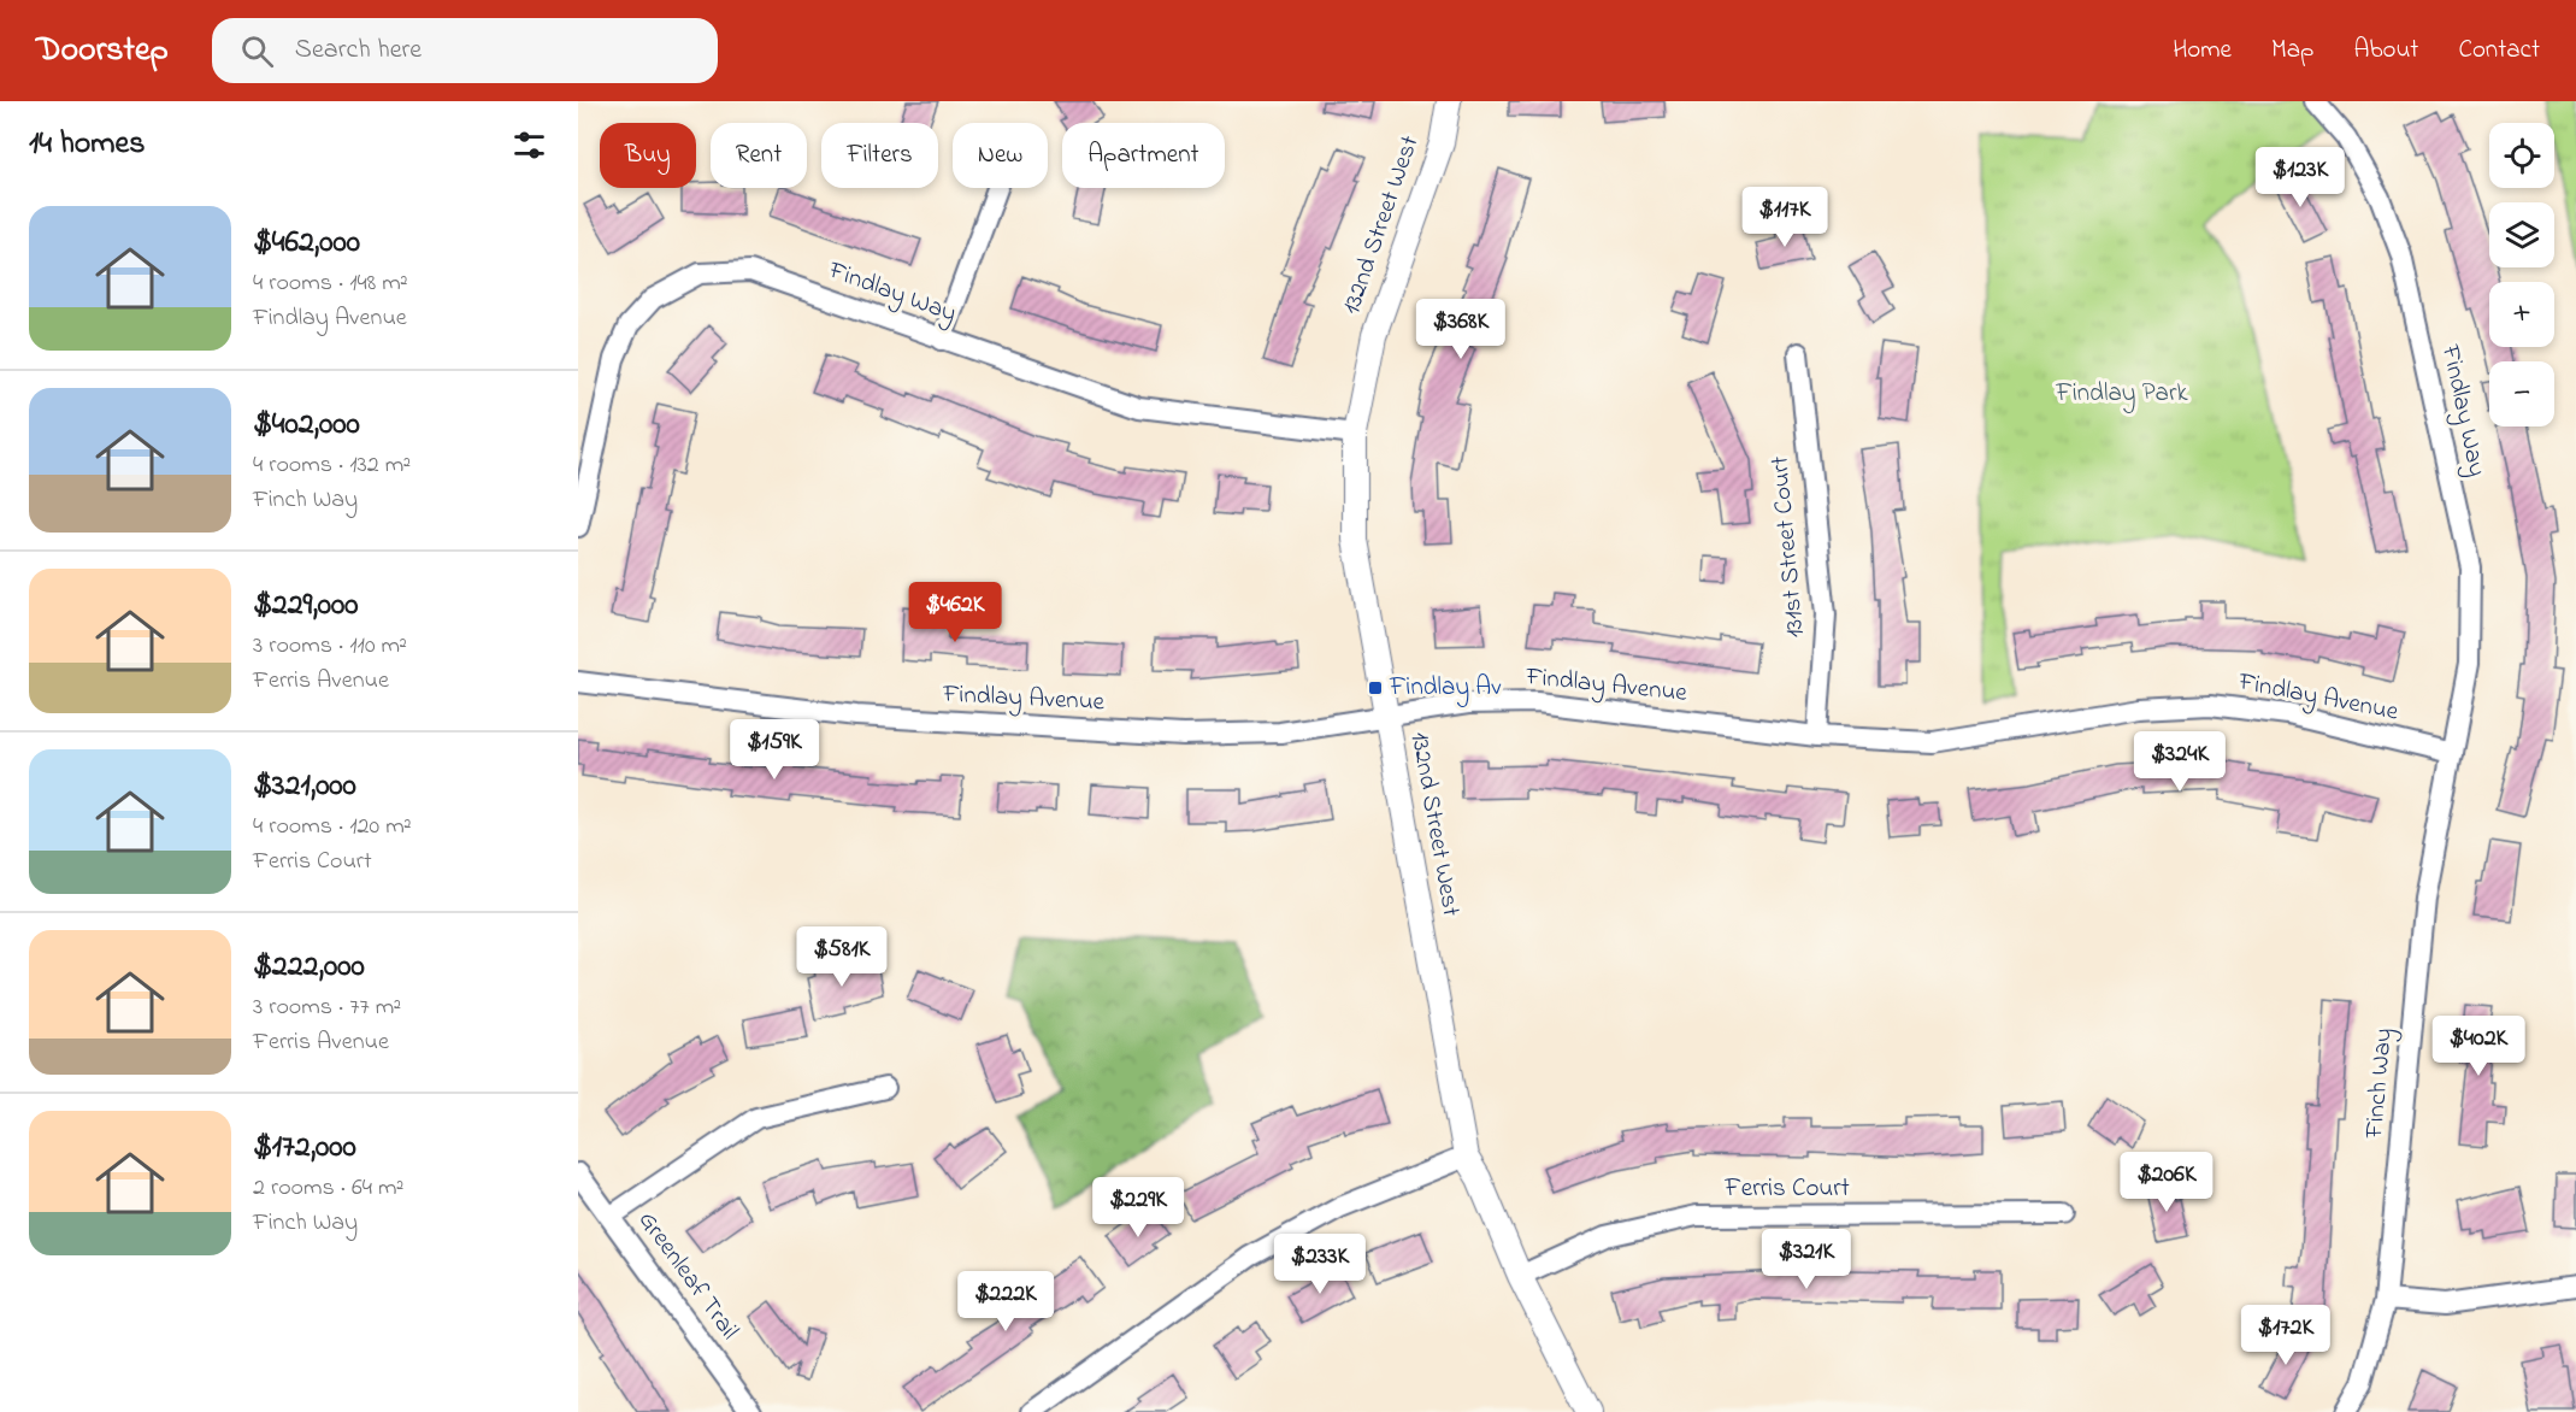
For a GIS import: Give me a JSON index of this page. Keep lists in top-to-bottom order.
{
  "streets": {
    "street": [
      "132nd Street West",
      "Findlay Way",
      "131st Street Court",
      "Findlay Avenue",
      "Finch Way",
      "Ferris Court",
      "Greenleaf Trail"
    ]
  },
  "crossings": [
    ["132nd Street West", "Findlay Way"],
    ["132nd Street West", "Findlay Avenue"],
    ["132nd Street West", "Ferris Court"],
    ["Findlay Way", "Findlay Avenue"],
    ["Findlay Way", "Finch Way"],
    ["131st Street Court", "Findlay Avenue"],
    ["Findlay Avenue", "Finch Way"]
  ],
  "parks": ["Findlay Park"],
  "places": {
    "transit": ["Findlay Av"]
  },
  "page": {
    "header": "Doorstep",
    "search": "Search here",
    "nav": [
      "Home",
      "Map",
      "About",
      "Contact"
    ],
    "heading": "14 homes",
    "map_buttons": ["+", "−"],
    "chip": [
      "Buy",
      "Rent",
      "Filters",
      "New",
      "Apartment"
    ],
    "price": [
      "$123K",
      "$117K",
      "$368K",
      "$462K",
      "$159K",
      "$324K",
      "$581K",
      "$402K",
      "$206K",
      "$229K",
      "$321K",
      "$233K",
      "$222K",
      "$172K"
    ],
    "list": [
      {
        "name": "$462,000",
        "note": "4 rooms · 148 m² · Findlay Avenue"
      },
      {
        "name": "$402,000",
        "note": "4 rooms · 132 m² · Finch Way"
      },
      {
        "name": "$229,000",
        "note": "3 rooms · 110 m² · Ferris Avenue"
      },
      {
        "name": "$321,000",
        "note": "4 rooms · 120 m² · Ferris Court"
      },
      {
        "name": "$222,000",
        "note": "3 rooms · 77 m² · Ferris Avenue"
      },
      {
        "name": "$172,000",
        "note": "2 rooms · 64 m² · Finch Way"
      }
    ]
  }
}
